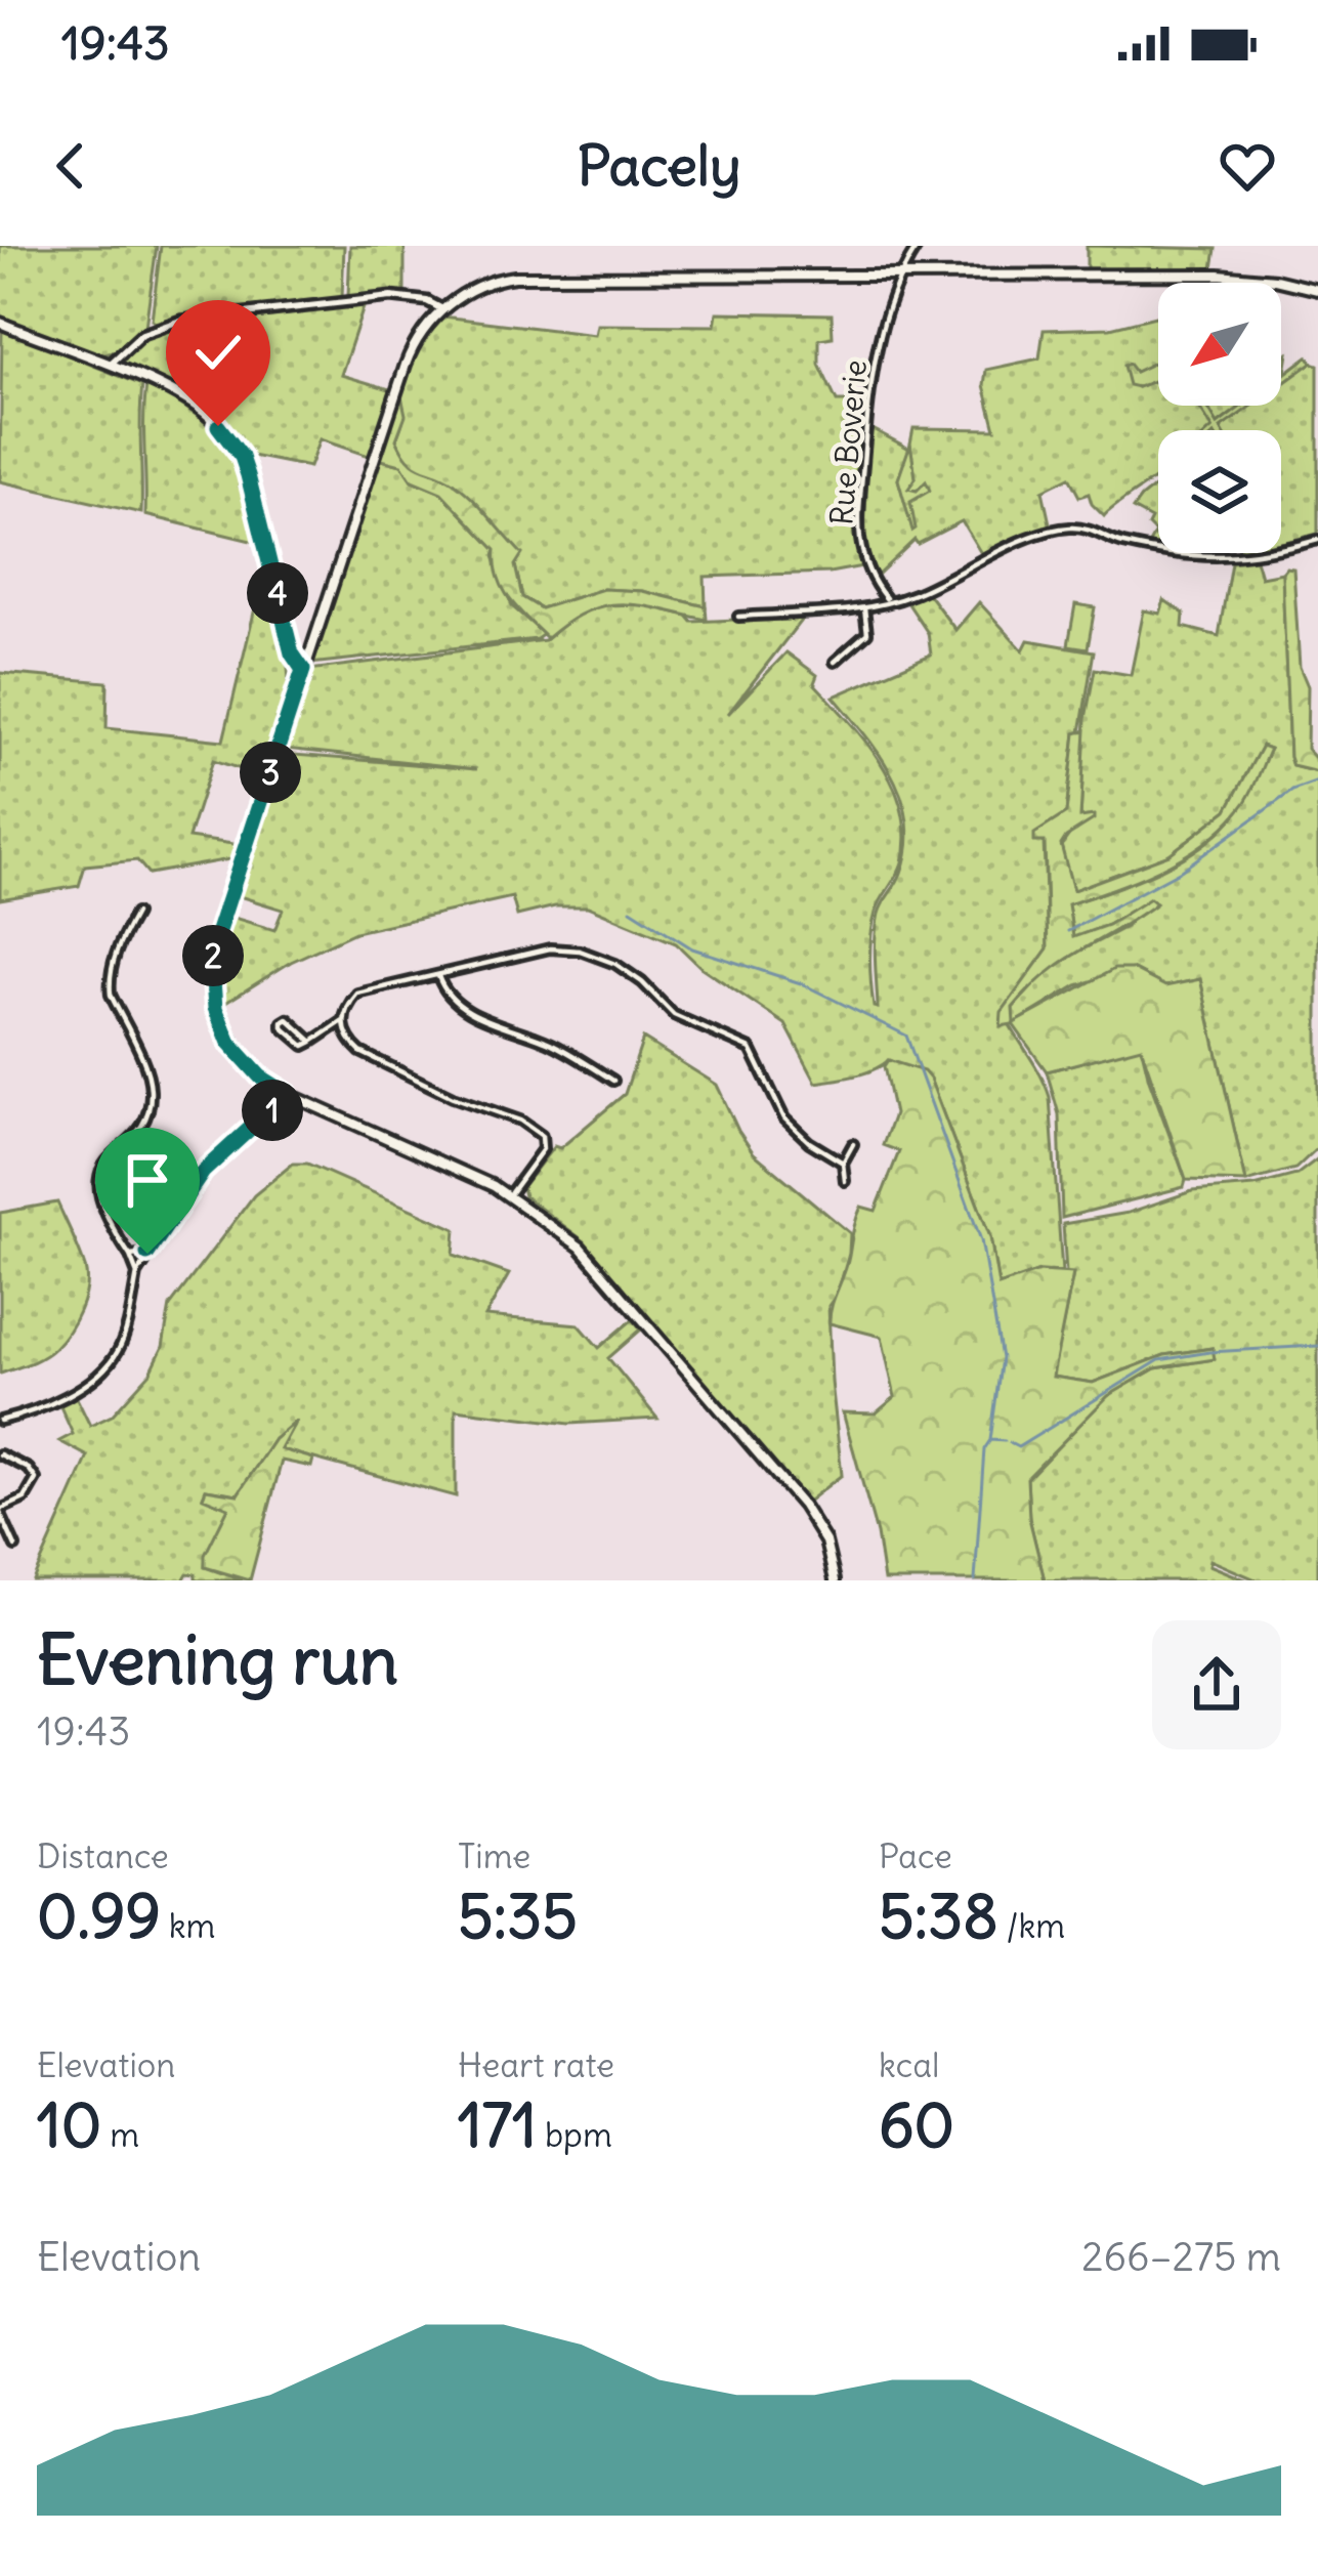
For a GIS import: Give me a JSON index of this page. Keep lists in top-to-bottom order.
{
  "streets": {
    "street": ["Rue Boverie"]
  },
  "north": "bottom left",
  "page": {
    "status": "19:43",
    "header": "Pacely",
    "pins": [
      "4",
      "3",
      "2",
      "1"
    ],
    "heading": ["Evening run", "19:43"],
    "stats": [
      ["Distance", "0.99 km"],
      ["Time", "5:35"],
      ["Pace", "5:38 /km"],
      ["Elevation", "10 m"],
      ["Heart rate", "171 bpm"],
      ["kcal", "60"]
    ],
    "chart": ["Elevation", "266–275 m"]
  }
}
